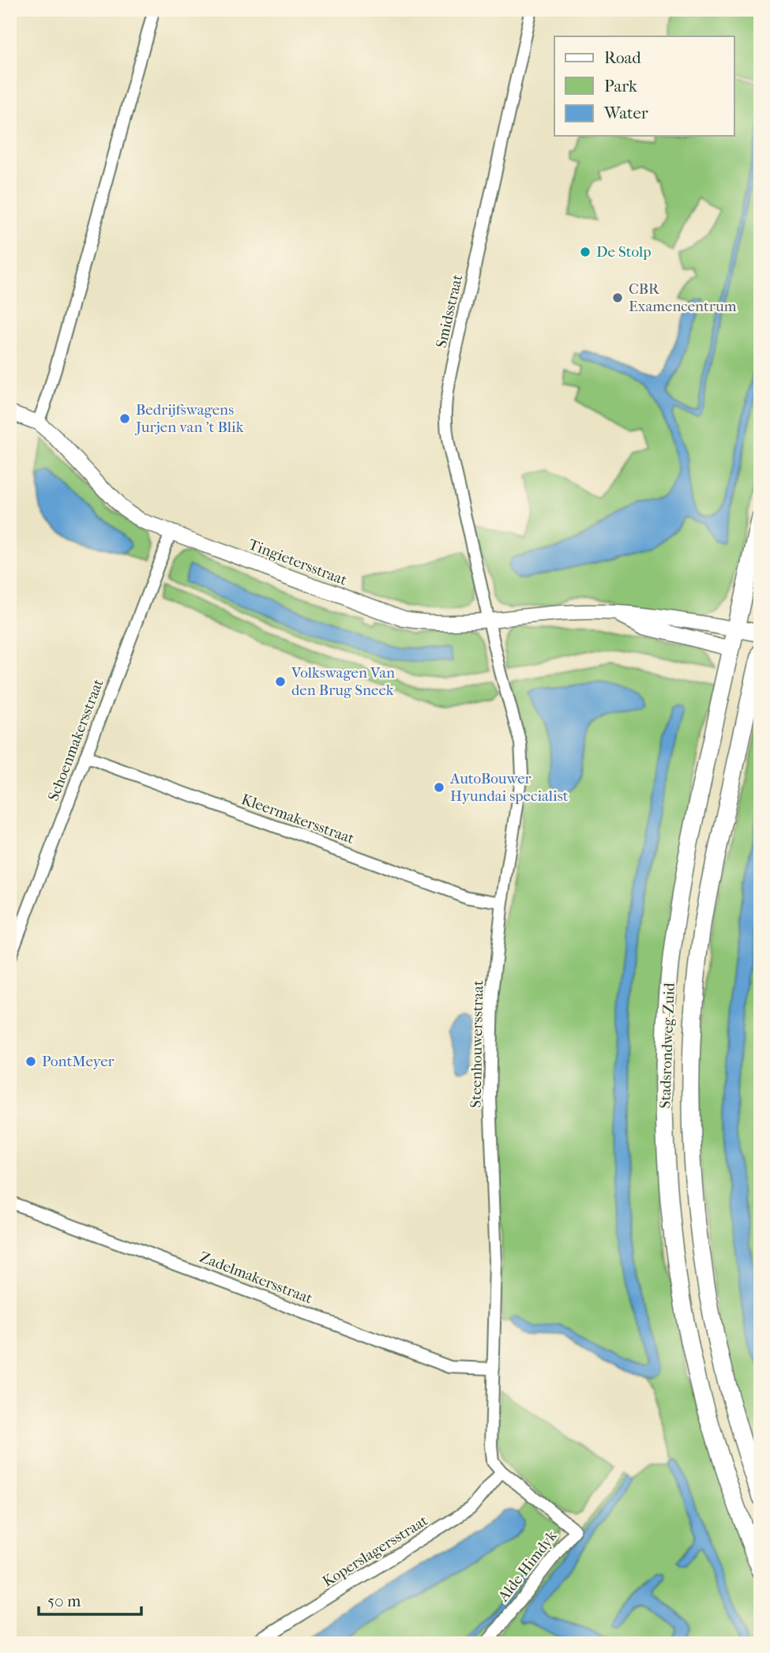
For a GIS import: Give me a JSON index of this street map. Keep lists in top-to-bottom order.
{
  "streets": {
    "main road": ["Stadsrondweg-Zuid"],
    "street": [
      "Smidsstraat",
      "Tingietersstraat",
      "Schoenmakersstraat",
      "Kleermakersstraat",
      "Steenhouwersstraat",
      "Zadelmakersstraat",
      "Koperslagersstraat",
      "Alde Himdyk"
    ]
  },
  "crossings": [
    ["Smidsstraat", "Tingietersstraat"],
    ["Smidsstraat", "Steenhouwersstraat"],
    ["Tingietersstraat", "Schoenmakersstraat"],
    ["Tingietersstraat", "Steenhouwersstraat"],
    ["Tingietersstraat", "Stadsrondweg-Zuid"],
    ["Schoenmakersstraat", "Kleermakersstraat"],
    ["Kleermakersstraat", "Steenhouwersstraat"],
    ["Steenhouwersstraat", "Zadelmakersstraat"],
    ["Steenhouwersstraat", "Koperslagersstraat"],
    ["Steenhouwersstraat", "Alde Himdyk"],
    ["Koperslagersstraat", "Alde Himdyk"]
  ],
  "places": [
    "De Stolp",
    "CBR Examencentrum",
    "Bedrijfswagens Jurjen van 't Blik",
    "Volkswagen Van den Brug Sneek",
    "AutoBouwer Hyundai specialist",
    "PontMeyer"
  ],
  "legend": ["Road", "Park", "Water"],
  "scale_bar": "50 m"
}
